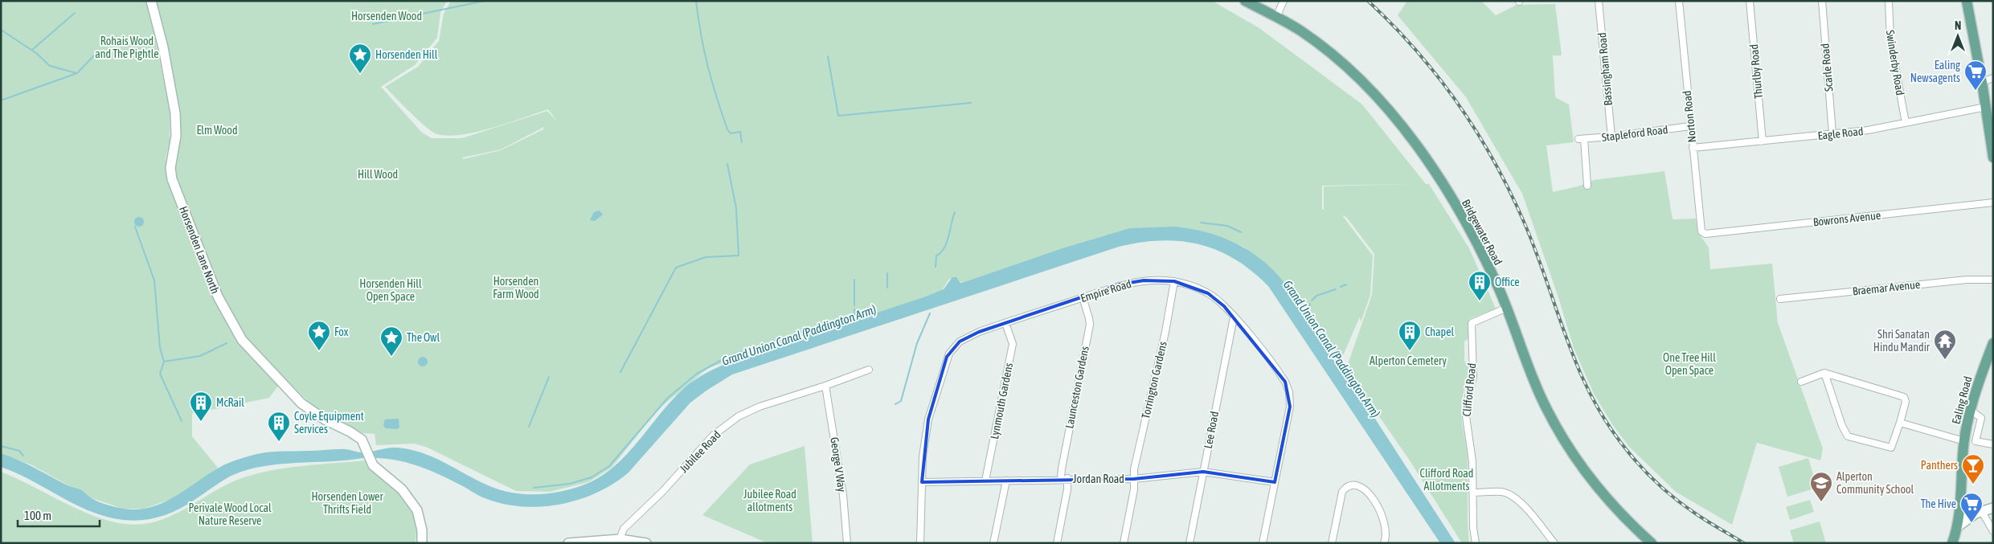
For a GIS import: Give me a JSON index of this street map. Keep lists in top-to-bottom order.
{
  "streets": {
    "main road": ["Bridgewater Road", "Ealing Road"],
    "street": [
      "Swinderby Road",
      "Scarle Road",
      "Bassingham Road",
      "Thurlby Road",
      "Norton Road",
      "Stapleford Road",
      "Eagle Road",
      "Bowrons Avenue",
      "Horsenden Lane North",
      "Braemar Avenue",
      "Empire Road",
      "Torrington Gardens",
      "Launceston Gardens",
      "Clifford Road",
      "Lynmouth Gardens",
      "Lee Road",
      "Jubilee Road",
      "George V Way",
      "Jordan Road"
    ]
  },
  "crossings": [
    ["Swinderby Road", "Eagle Road"],
    ["Scarle Road", "Eagle Road"],
    ["Bassingham Road", "Stapleford Road"],
    ["Thurlby Road", "Eagle Road"],
    ["Norton Road", "Stapleford Road"],
    ["Norton Road", "Eagle Road"],
    ["Norton Road", "Bowrons Avenue"],
    ["Bridgewater Road", "Clifford Road"],
    ["Empire Road", "Torrington Gardens"],
    ["Empire Road", "Launceston Gardens"],
    ["Empire Road", "Lynmouth Gardens"],
    ["Empire Road", "Lee Road"],
    ["Empire Road", "Jordan Road"],
    ["Torrington Gardens", "Jordan Road"],
    ["Launceston Gardens", "Jordan Road"],
    ["Lynmouth Gardens", "Jordan Road"],
    ["Lee Road", "Jordan Road"],
    ["Jubilee Road", "George V Way"]
  ],
  "water": ["Grand Union Canal (Paddington Arm)"],
  "parks": [
    "Horsenden Wood",
    "Rohais Wood and The Pightle",
    "Elm Wood",
    "Hill Wood",
    "Horsenden Farm Wood",
    "Horsenden Hill Open Space",
    "One Tree Hill Open Space",
    "Alperton Cemetery",
    "Clifford Road Allotments",
    "Jubilee Road allotments",
    "Horsenden Lower Thrifts Field",
    "Perivale Wood Local Nature Reserve"
  ],
  "places": {
    "place": ["Horsenden Hill", "Fox", "The Owl"],
    "supermarket": ["Ealing Newsagents", "The Hive"],
    "building": [
      "Office",
      "Chapel",
      "McRail",
      "Coyle Equipment Services"
    ],
    "temple": ["Shri Sanatan Hindu Mandir"],
    "bar": ["Panthers"],
    "school or university": ["Alperton Community School"]
  },
  "scale_bar": "100 m",
  "north": "top"
}
